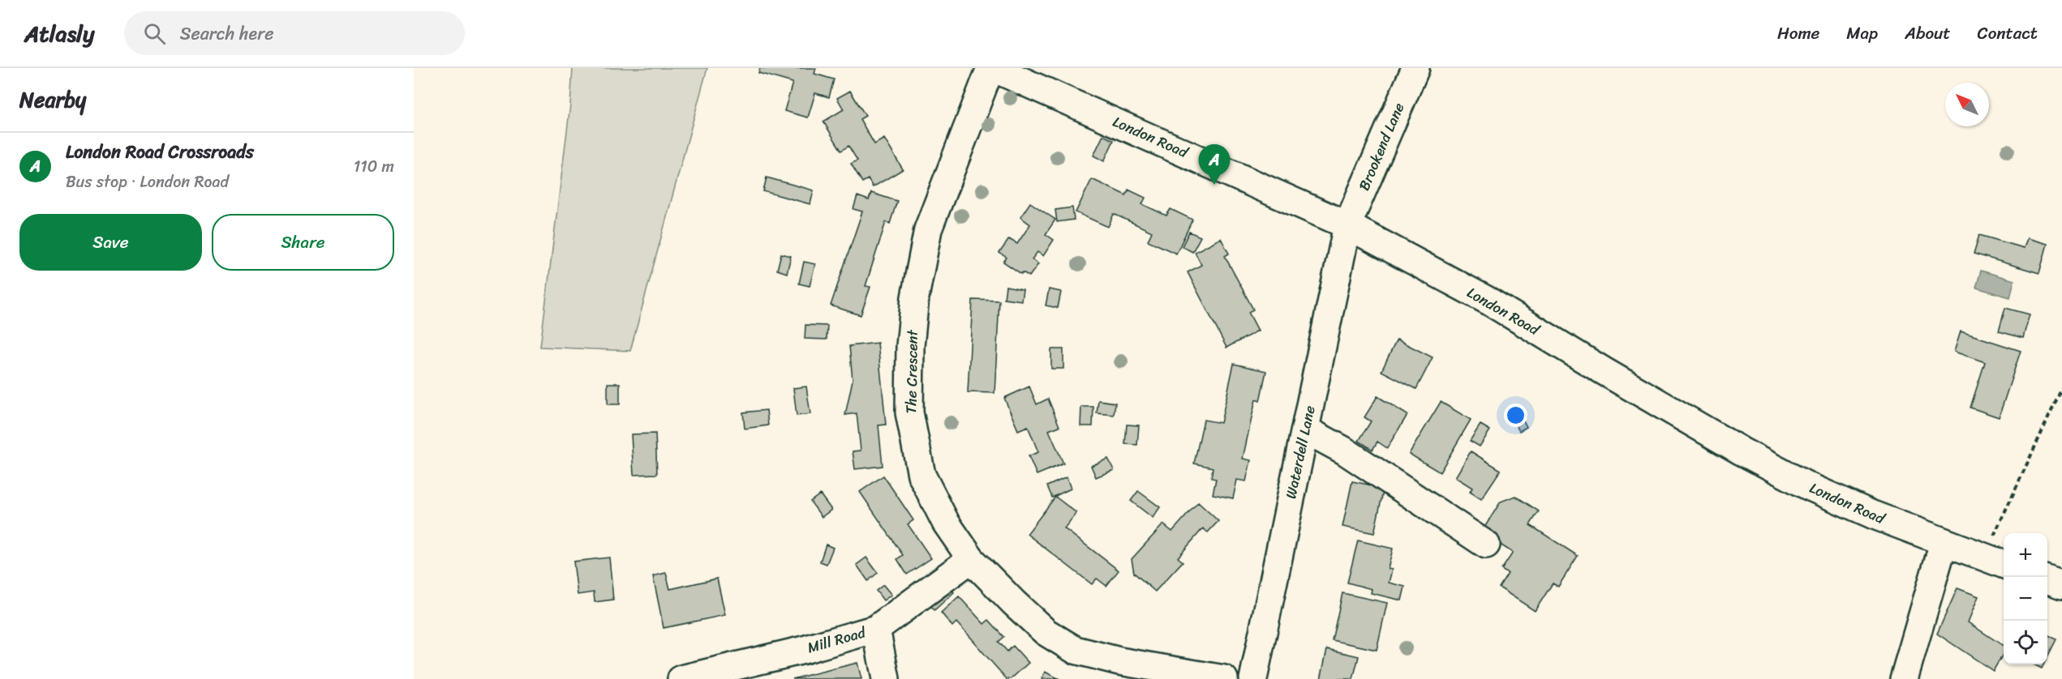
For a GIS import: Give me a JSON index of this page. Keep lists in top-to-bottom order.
{
  "streets": {
    "street": [
      "London Road",
      "Brookend Lane",
      "The Crescent",
      "Waterdell Lane",
      "Mill Road"
    ]
  },
  "crossings": [
    ["London Road", "Brookend Lane"],
    ["London Road", "The Crescent"],
    ["London Road", "Waterdell Lane"],
    ["Brookend Lane", "Waterdell Lane"],
    ["The Crescent", "Mill Road"]
  ],
  "north": "top left",
  "page": {
    "header": "Atlasly",
    "search": "Search here",
    "nav": [
      "Home",
      "Map",
      "About",
      "Contact"
    ],
    "heading": "Nearby",
    "list": [
      {
        "mark": "A",
        "name": "London Road Crossroads",
        "note": "Bus stop · London Road",
        "value": "110 m"
      }
    ],
    "pins": "A",
    "buttons": ["Save", "Share"],
    "map_buttons": ["+", "−"]
  }
}
